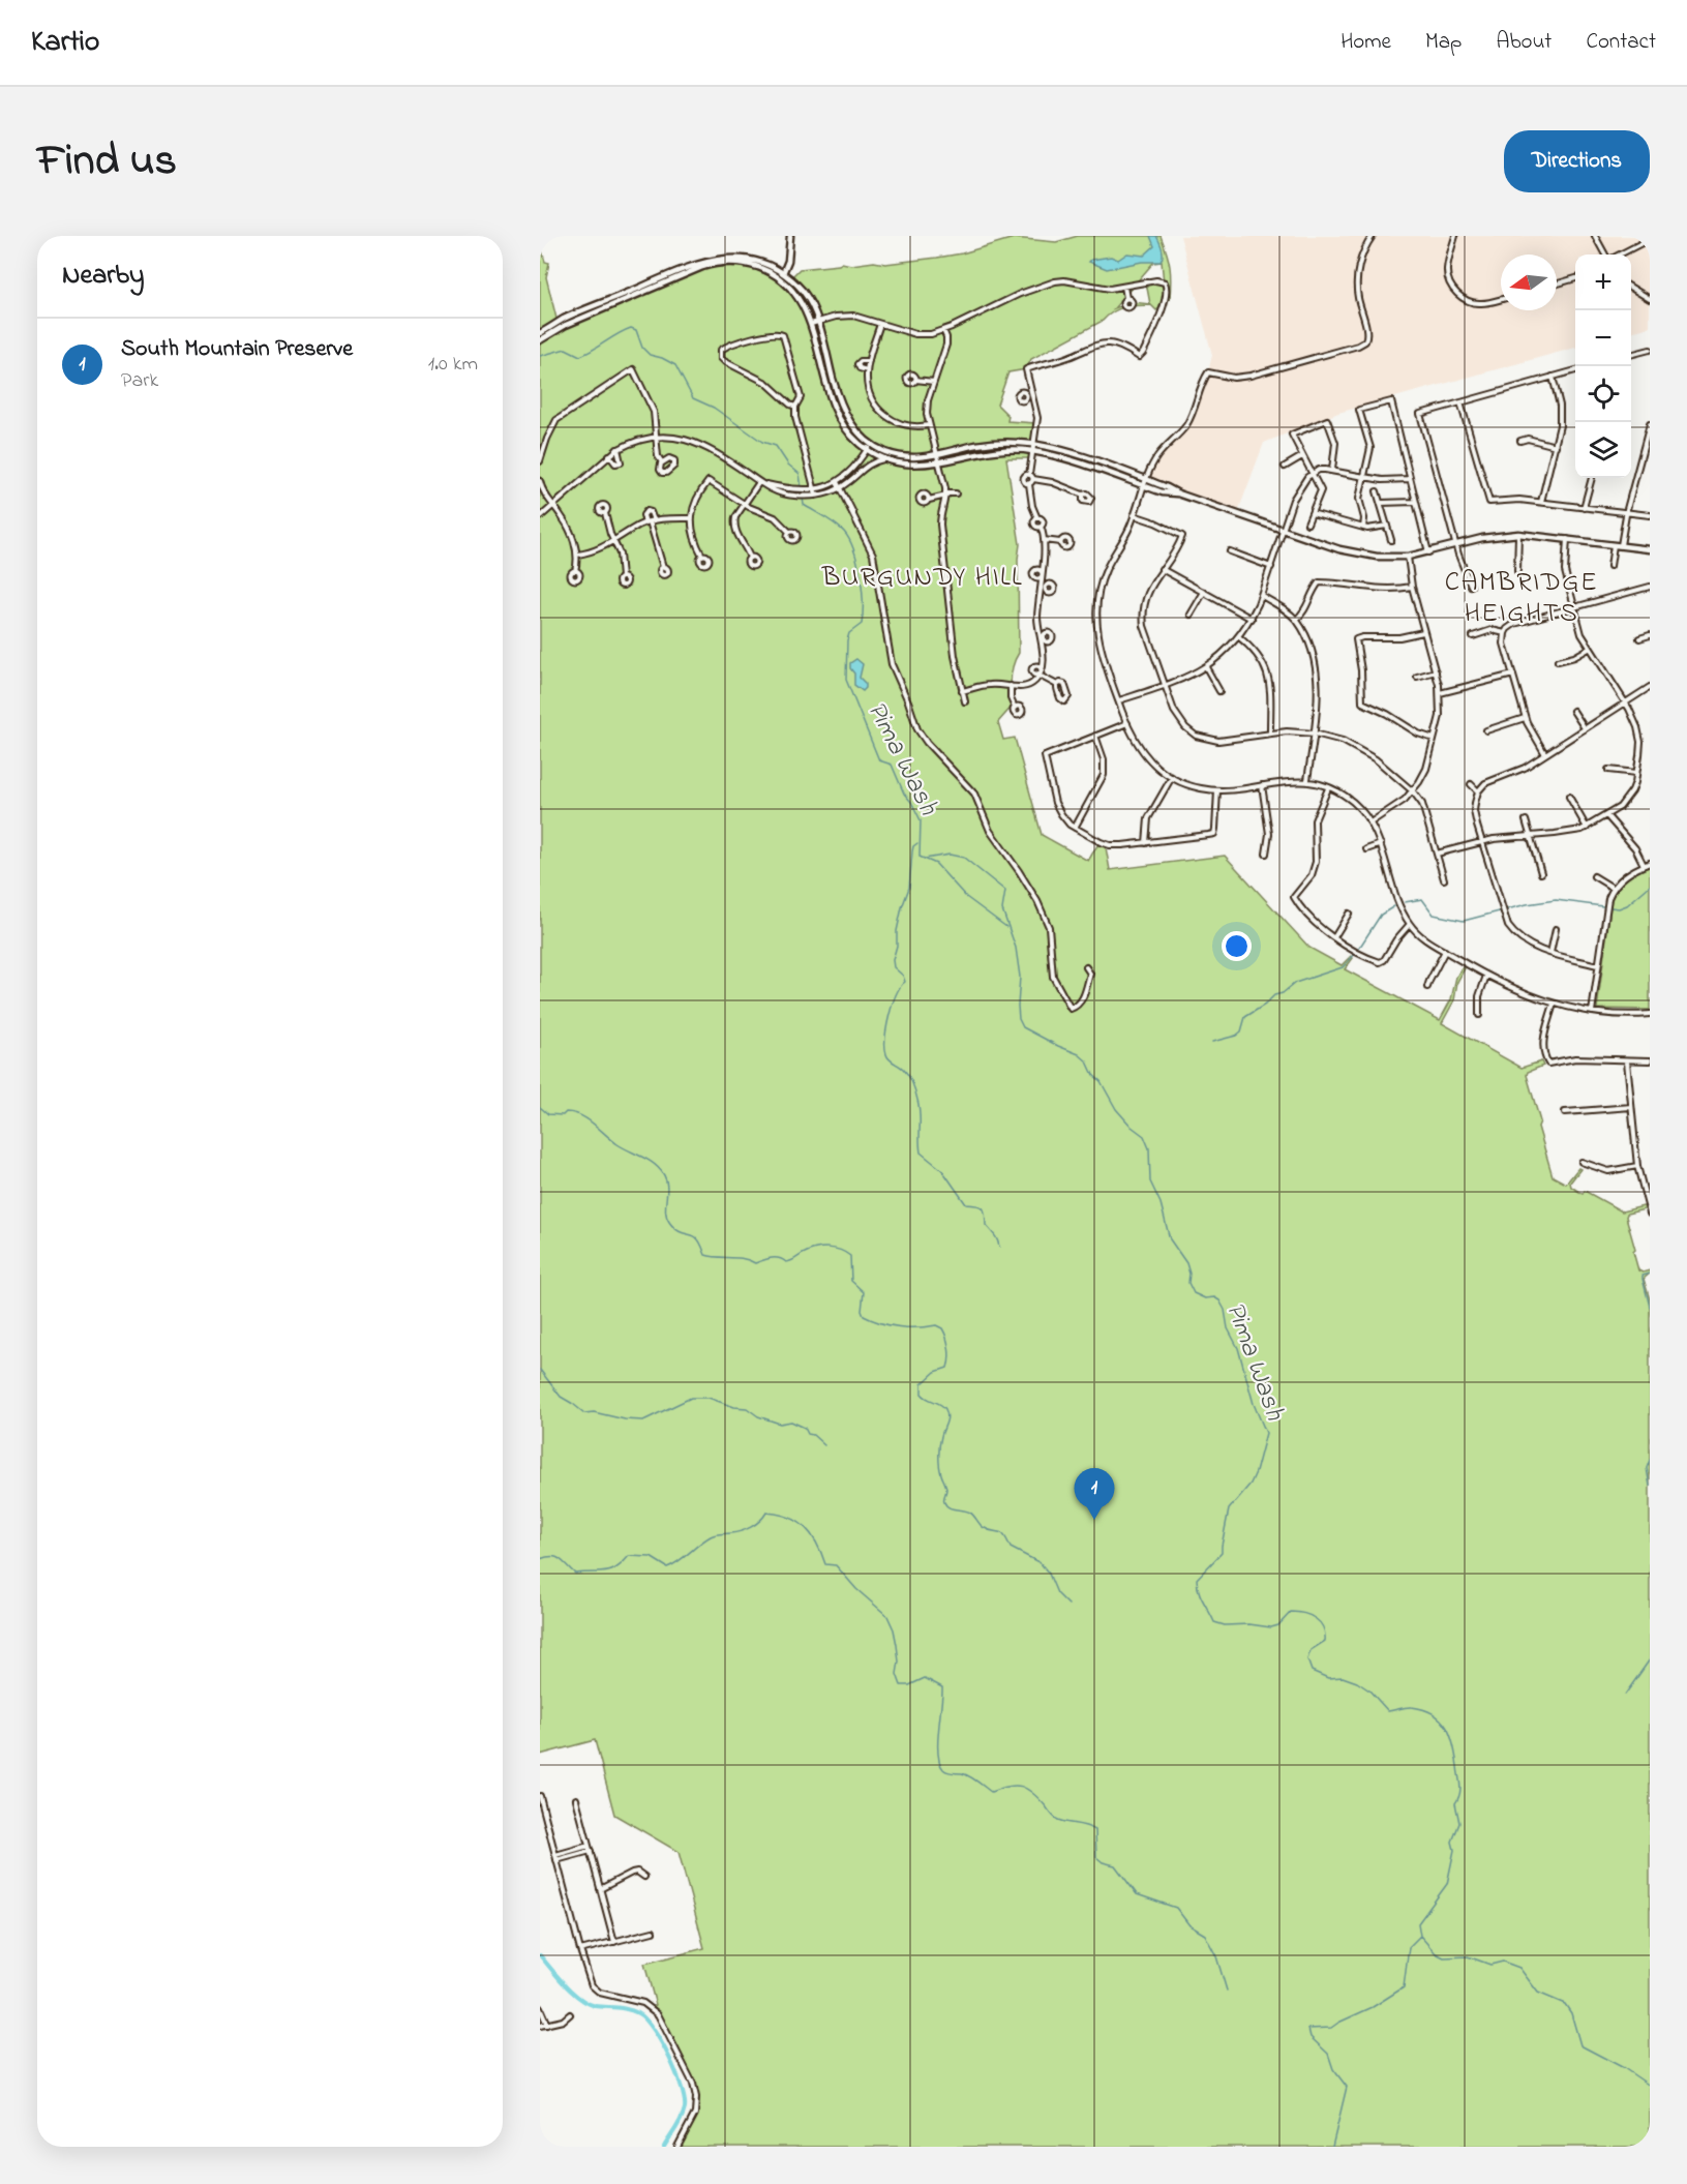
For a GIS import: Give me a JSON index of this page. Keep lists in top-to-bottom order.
{
  "districts": ["BURGUNDY HILL", "CAMBRIDGE HEIGHTS"],
  "water": ["Pima Wash"],
  "north": "left",
  "page": {
    "header": "Kartio",
    "nav": [
      "Home",
      "Map",
      "About",
      "Contact"
    ],
    "title": "Find us",
    "buttons": "Directions",
    "heading": "Nearby",
    "map_buttons": ["+", "−"],
    "list": [
      {
        "mark": "1",
        "name": "South Mountain Preserve",
        "note": "Park",
        "value": "1.0 km"
      }
    ],
    "pins": "1"
  }
}
